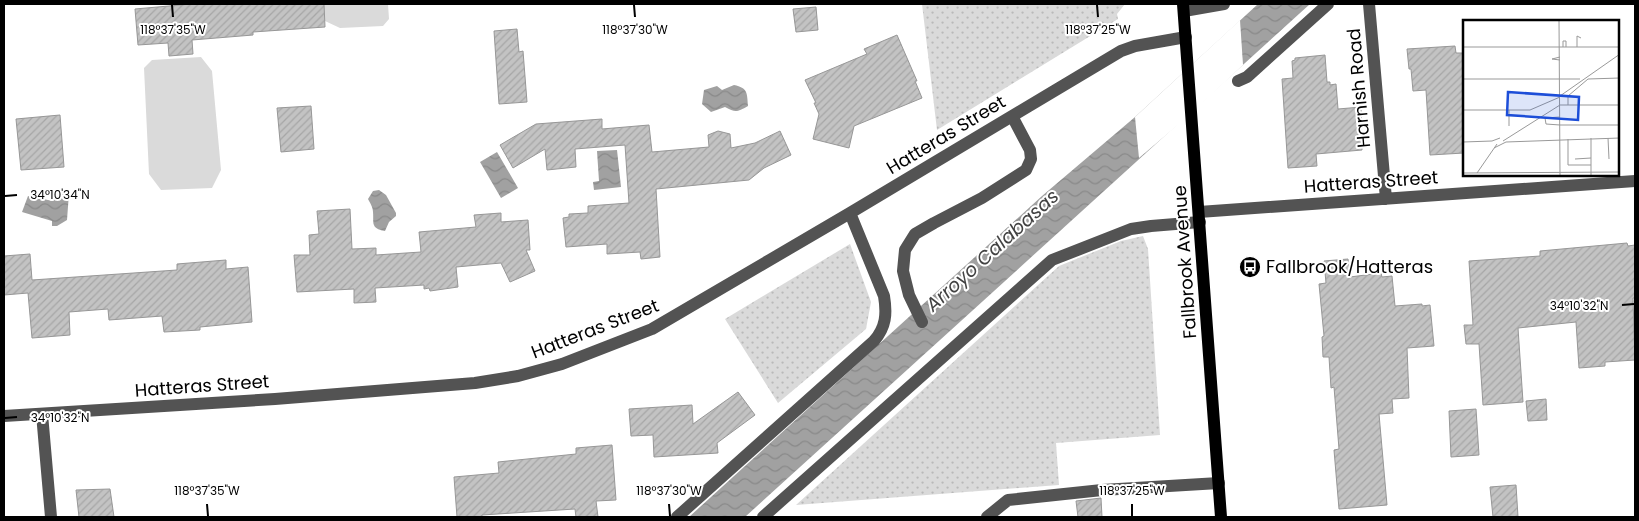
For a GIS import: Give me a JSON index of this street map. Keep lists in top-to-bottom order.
{
  "streets": {
    "main road": ["Fallbrook Avenue"],
    "street": ["Harnish Road", "Hatteras Street"]
  },
  "crossings": [
    ["Harnish Road", "Hatteras Street"],
    ["Hatteras Street", "Fallbrook Avenue"]
  ],
  "water": ["Arroyo Calabasas"],
  "places": {
    "bus stop": ["Fallbrook/Hatteras"]
  },
  "coordinates": [
    "118°37'35\"W",
    "118°37'30\"W",
    "118°37'25\"W",
    "34°10'34\"N",
    "34°10'32\"N"
  ]
}
